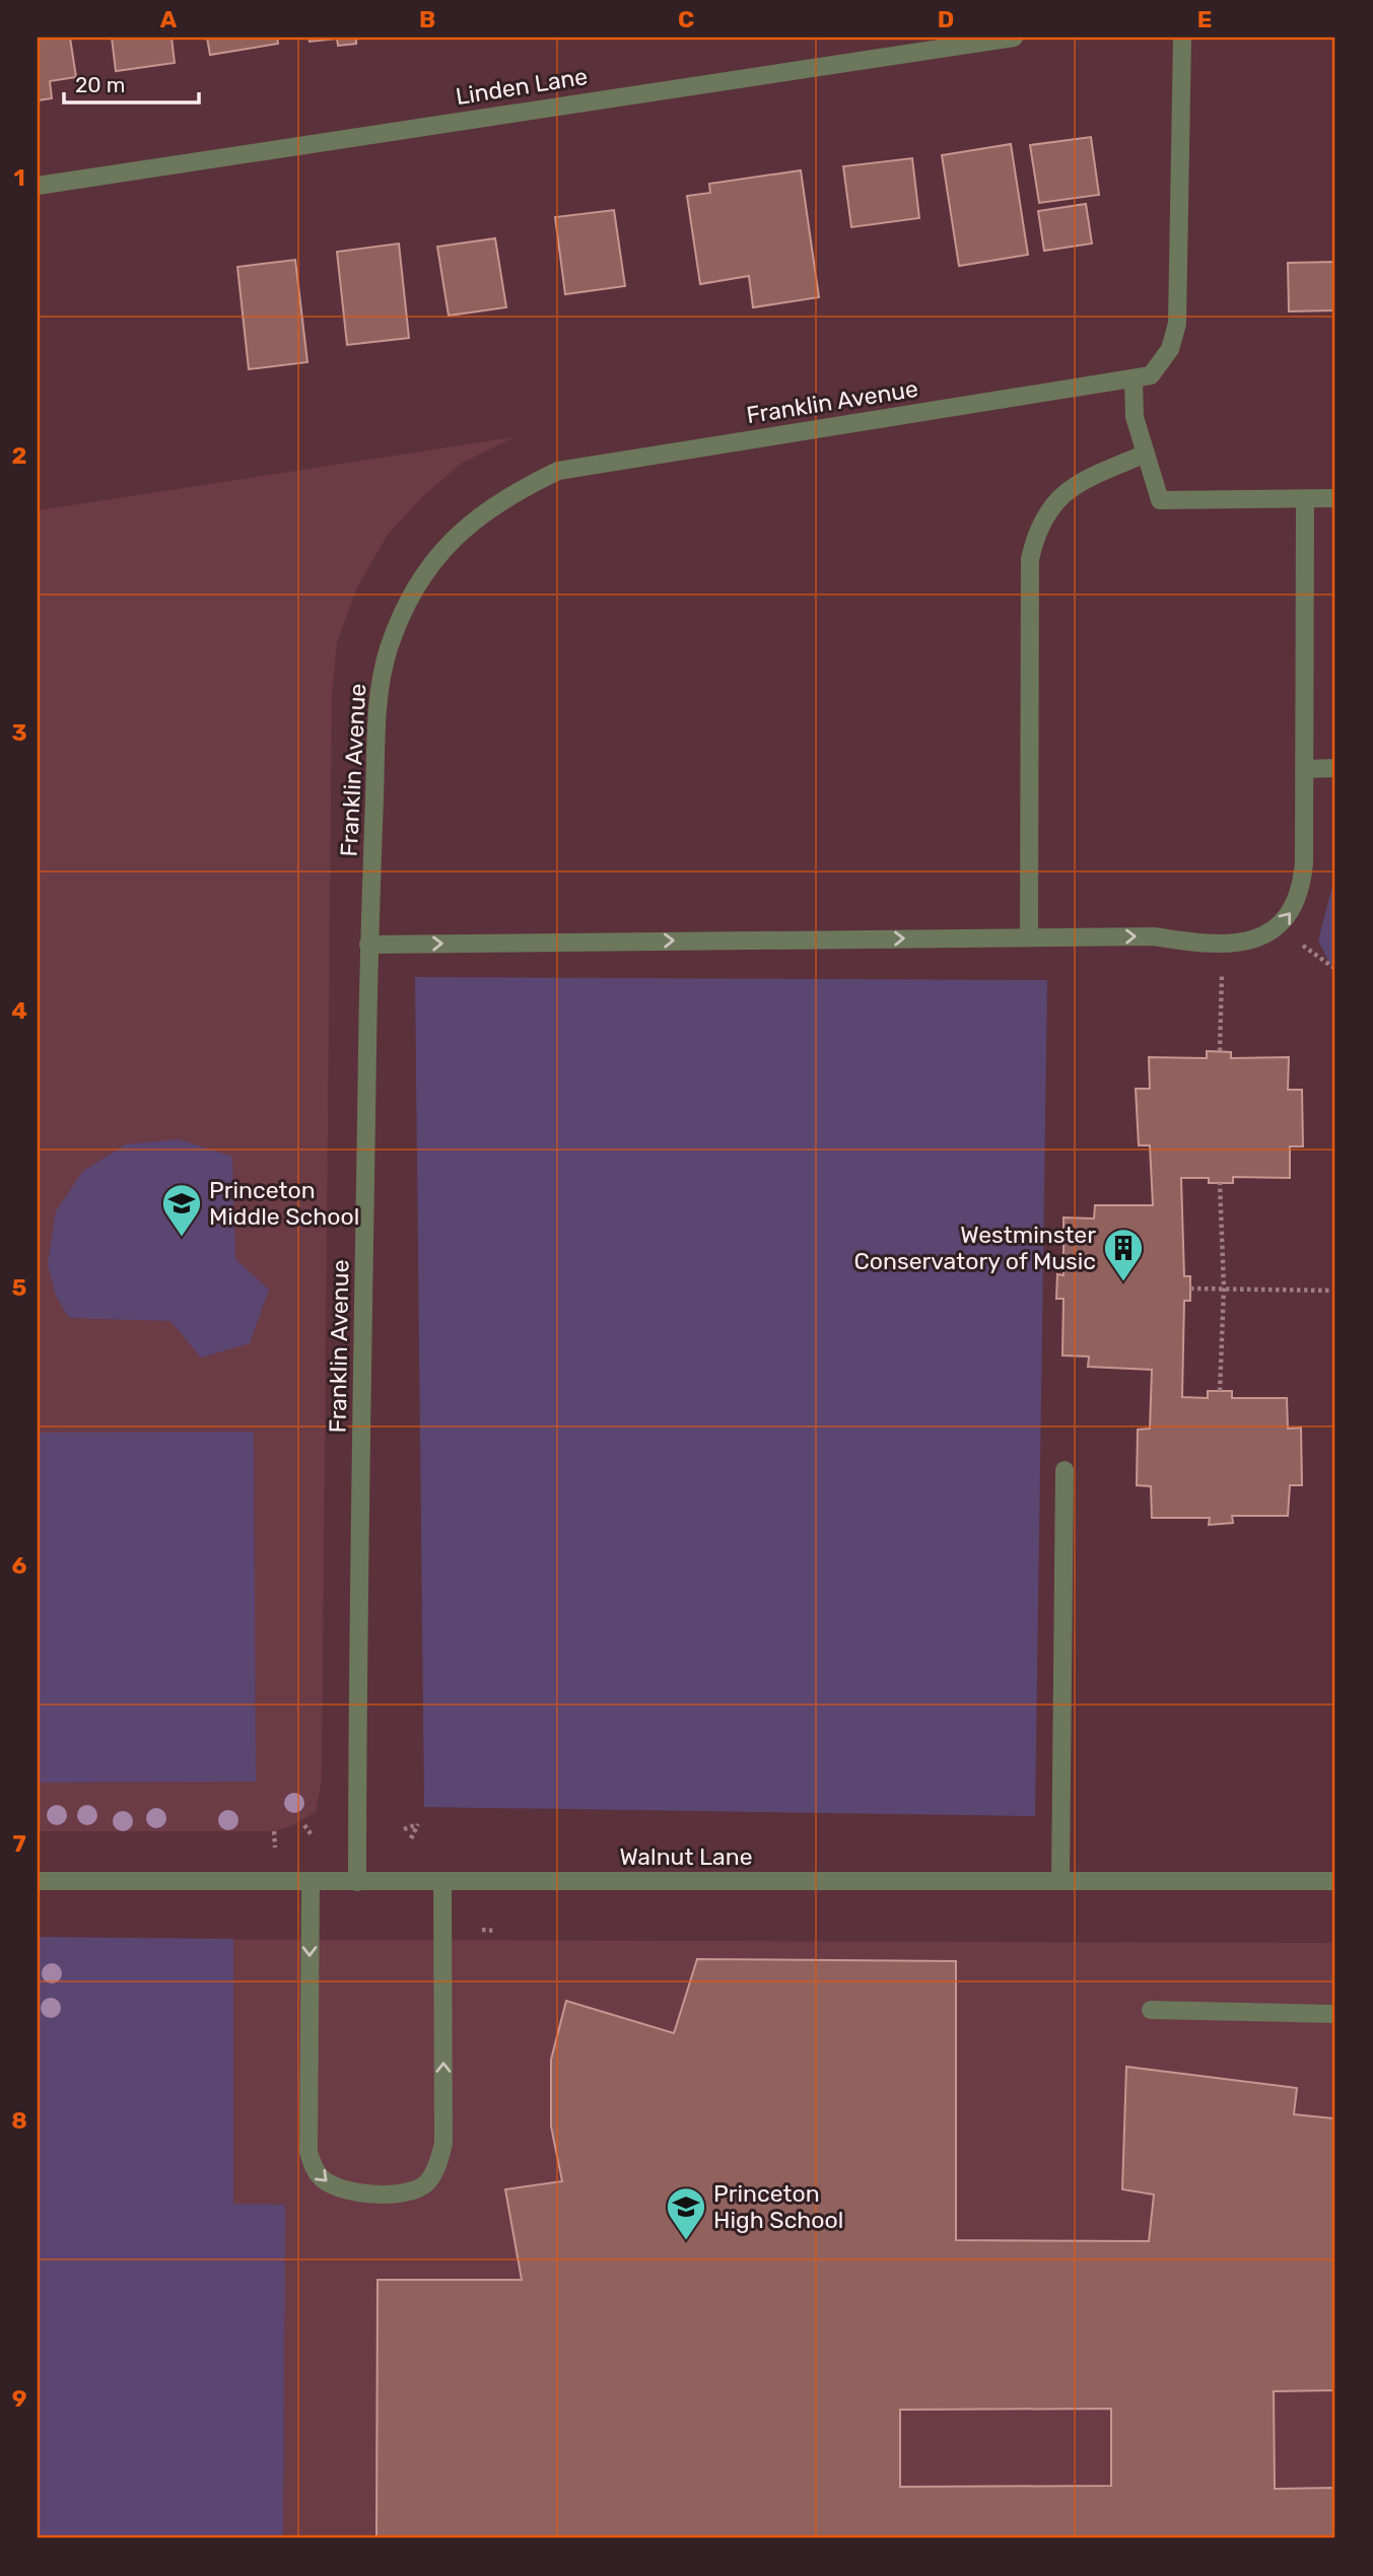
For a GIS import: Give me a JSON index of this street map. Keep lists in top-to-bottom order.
{
  "streets": {
    "street": ["Linden Lane", "Franklin Avenue", "Walnut Lane"]
  },
  "crossings": [
    ["Franklin Avenue", "Walnut Lane"]
  ],
  "places": {
    "school or university": ["Princeton Middle School", "Princeton High School"],
    "building": ["Westminster Conservatory of Music"]
  },
  "scale_bar": "20 m",
  "grid": {
    "columns": [
      "A",
      "B",
      "C",
      "D",
      "E"
    ],
    "rows": [
      "1",
      "2",
      "3",
      "4",
      "5",
      "6",
      "7",
      "8",
      "9"
    ]
  }
}
